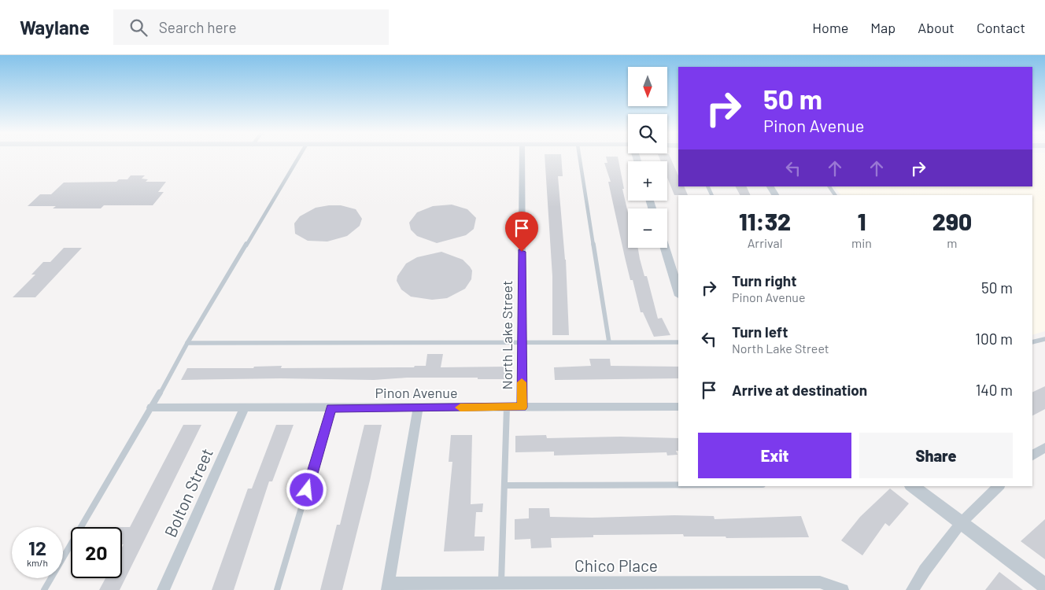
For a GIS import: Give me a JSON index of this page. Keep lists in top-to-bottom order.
{
  "streets": {
    "street": [
      "North Lake Street",
      "Pinon Avenue",
      "Bolton Street",
      "Chico Place"
    ]
  },
  "crossings": [
    ["North Lake Street", "Pinon Avenue"],
    ["Pinon Avenue", "Bolton Street"]
  ],
  "north": "bottom",
  "page": {
    "header": "Waylane",
    "search": "Search here",
    "nav": [
      "Home",
      "Map",
      "About",
      "Contact"
    ],
    "map_buttons": ["+", "−"],
    "turn": ["50 m", "Pinon Avenue"],
    "eta": [
      "11:32",
      "Arrival",
      "1",
      "min",
      "290",
      "m"
    ],
    "list": [
      {
        "name": "Turn right",
        "note": "Pinon Avenue",
        "value": "50 m"
      },
      {
        "name": "Turn left",
        "note": "North Lake Street",
        "value": "100 m"
      },
      {
        "name": "Arrive at destination",
        "value": "140 m"
      }
    ],
    "buttons": ["Exit", "Share"],
    "speed": "12 km/h",
    "limit": "20"
  }
}
